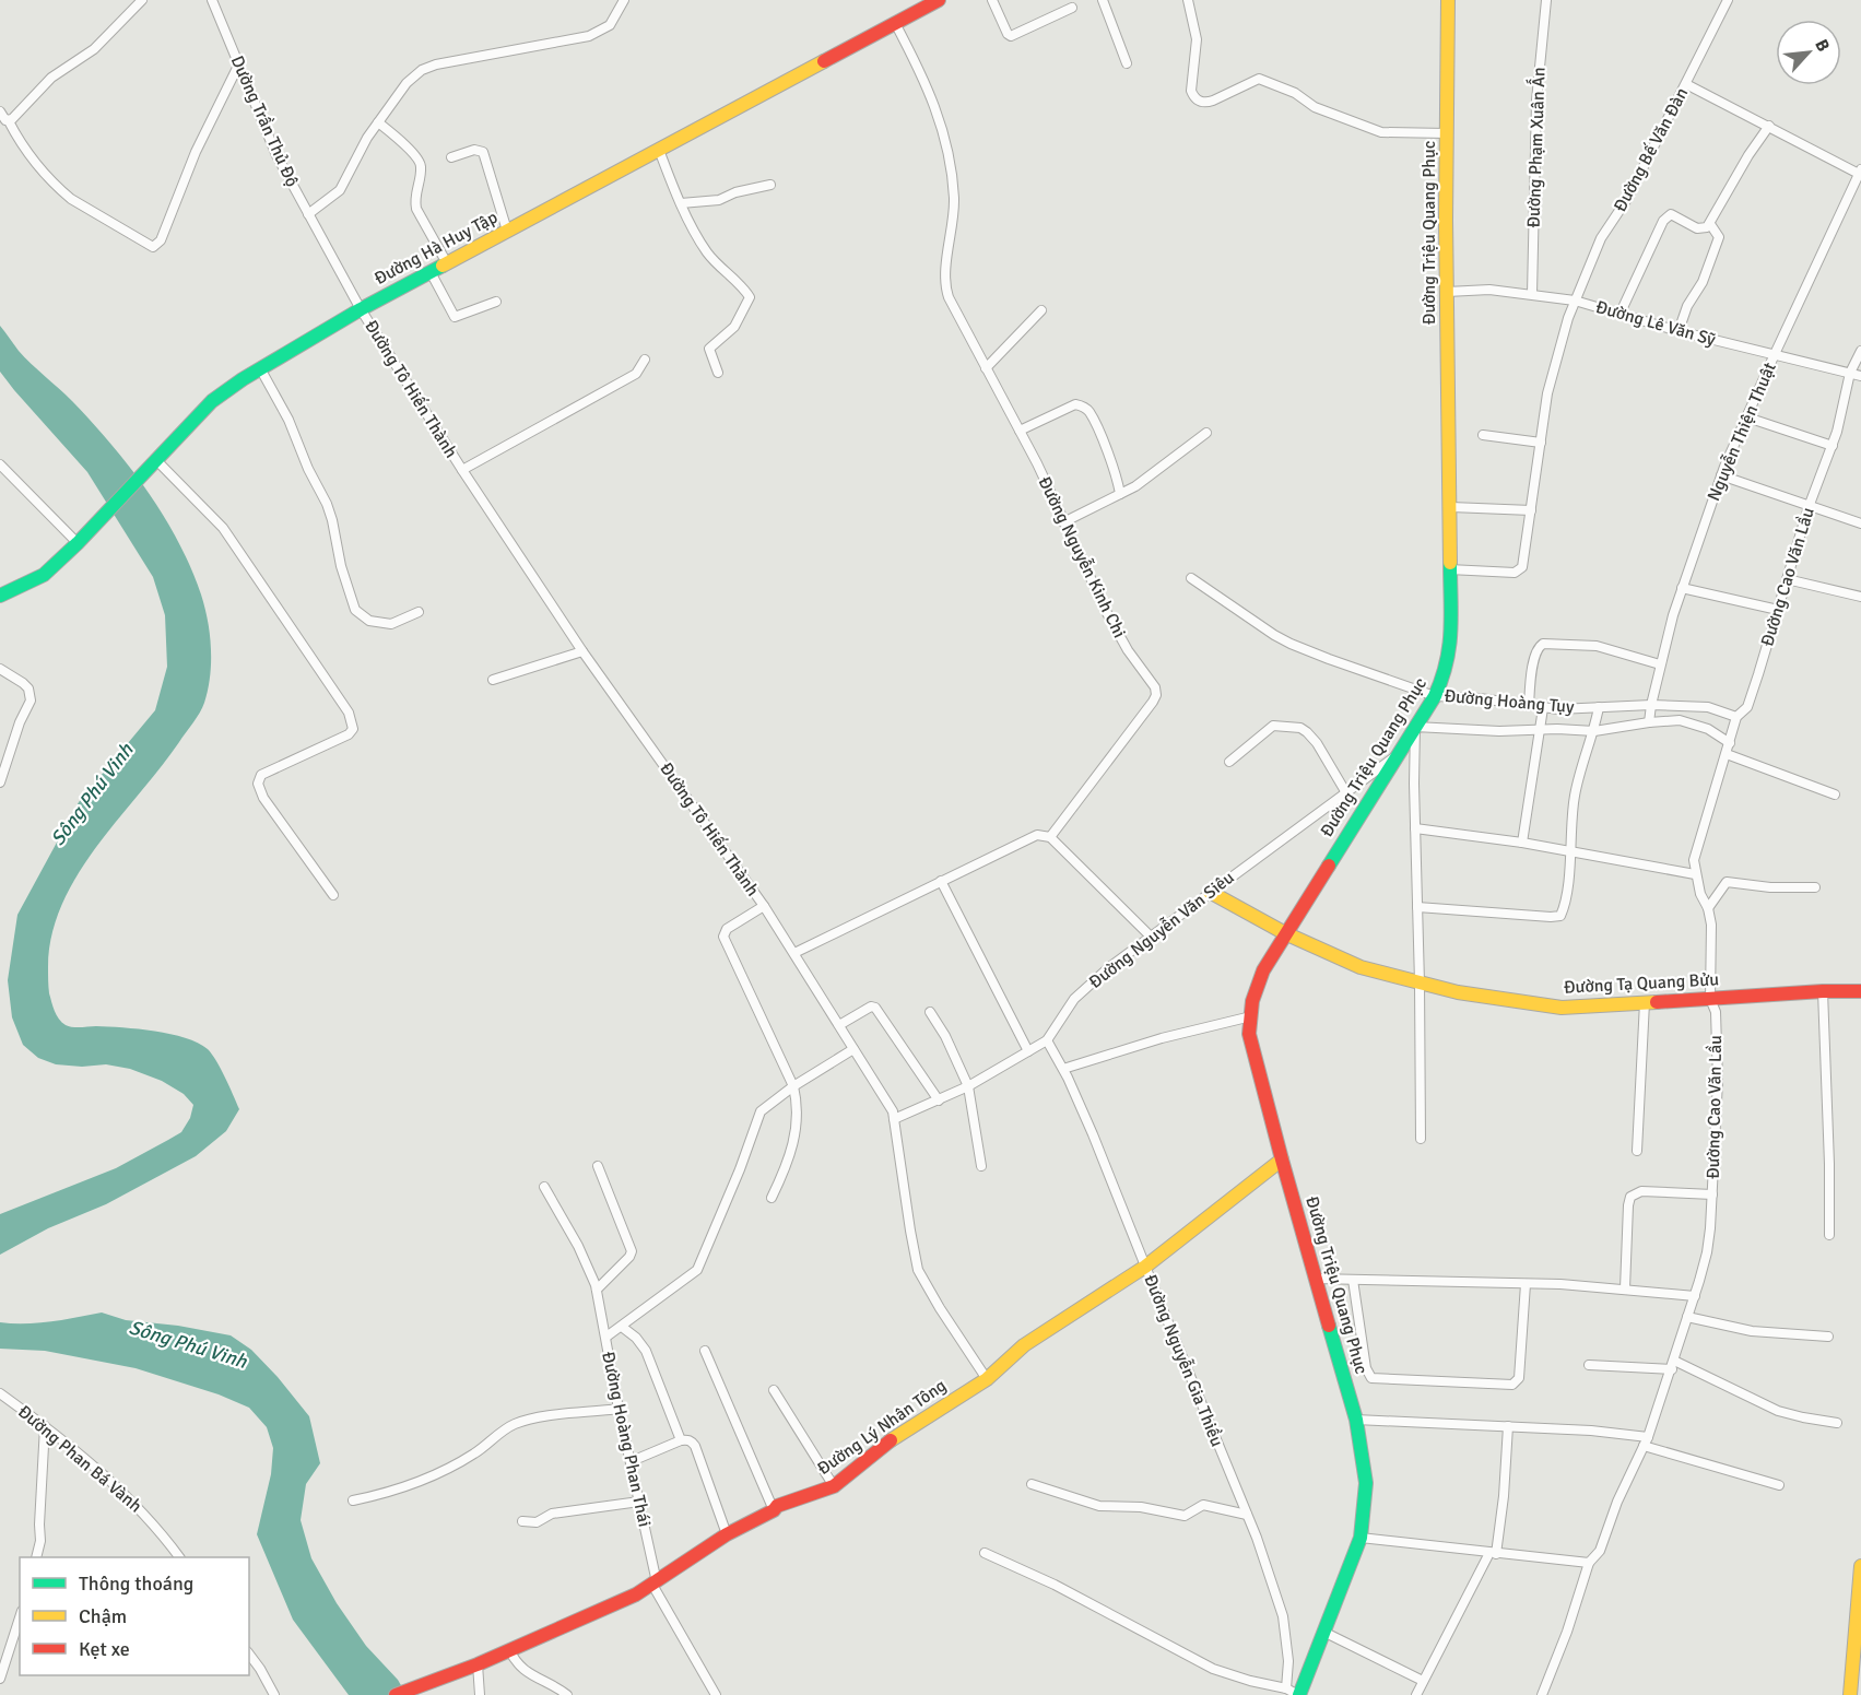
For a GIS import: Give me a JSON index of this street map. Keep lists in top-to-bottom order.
{
  "streets": {
    "main road": [
      "Đường Triệu Quang Phục",
      "Đường Hà Huy Tập",
      "Đường Tạ Quang Bửu",
      "Đường Lý Nhân Tông"
    ],
    "street": [
      "Dường Trần Thủ Độ",
      "Đường Phạm Xuân Ấn",
      "Đường Bế Văn Đàn",
      "Đường Lê Văn Sỹ",
      "Đường Tô Hiến Thành",
      "Nguyễn Thiện Thuật",
      "Đường Nguyễn Kinh Chi",
      "Đường Cao Văn Lầu",
      "Đường Hoàng Tụy",
      "Đường Nguyễn Văn Siêu",
      "Đường Nguyễn Gia Thiều",
      "Đường Hoàng Phan Thái",
      "Đường Phan Bá Vành"
    ]
  },
  "crossings": [
    ["Dường Trần Thủ Độ", "Đường Hà Huy Tập"],
    ["Dường Trần Thủ Độ", "Đường Tô Hiến Thành"],
    ["Đường Phạm Xuân Ấn", "Đường Lê Văn Sỹ"],
    ["Đường Bế Văn Đàn", "Đường Triệu Quang Phục"],
    ["Đường Bế Văn Đàn", "Đường Lê Văn Sỹ"],
    ["Đường Triệu Quang Phục", "Đường Lê Văn Sỹ"],
    ["Đường Triệu Quang Phục", "Đường Hoàng Tụy"],
    ["Đường Triệu Quang Phục", "Đường Nguyễn Văn Siêu"],
    ["Đường Triệu Quang Phục", "Đường Tạ Quang Bửu"],
    ["Đường Triệu Quang Phục", "Đường Lý Nhân Tông"],
    ["Đường Hà Huy Tập", "Đường Tô Hiến Thành"],
    ["Đường Hà Huy Tập", "Đường Nguyễn Kinh Chi"],
    ["Đường Lê Văn Sỹ", "Nguyễn Thiện Thuật"],
    ["Đường Lê Văn Sỹ", "Đường Cao Văn Lầu"],
    ["Đường Tô Hiến Thành", "Đường Nguyễn Văn Siêu"],
    ["Đường Tô Hiến Thành", "Đường Lý Nhân Tông"],
    ["Đường Tô Hiến Thành", "Đường Hoàng Phan Thái"],
    ["Nguyễn Thiện Thuật", "Đường Hoàng Tụy"],
    ["Đường Cao Văn Lầu", "Đường Hoàng Tụy"],
    ["Đường Cao Văn Lầu", "Đường Tạ Quang Bửu"],
    ["Đường Nguyễn Văn Siêu", "Đường Tạ Quang Bửu"],
    ["Đường Nguyễn Văn Siêu", "Đường Nguyễn Gia Thiều"],
    ["Đường Nguyễn Gia Thiều", "Đường Lý Nhân Tông"],
    ["Đường Lý Nhân Tông", "Đường Hoàng Phan Thái"]
  ],
  "water": ["Sông Phú Vinh"],
  "legend": ["Thông thoáng", "Chậm", "Kẹt xe"],
  "north": "top right"
}
